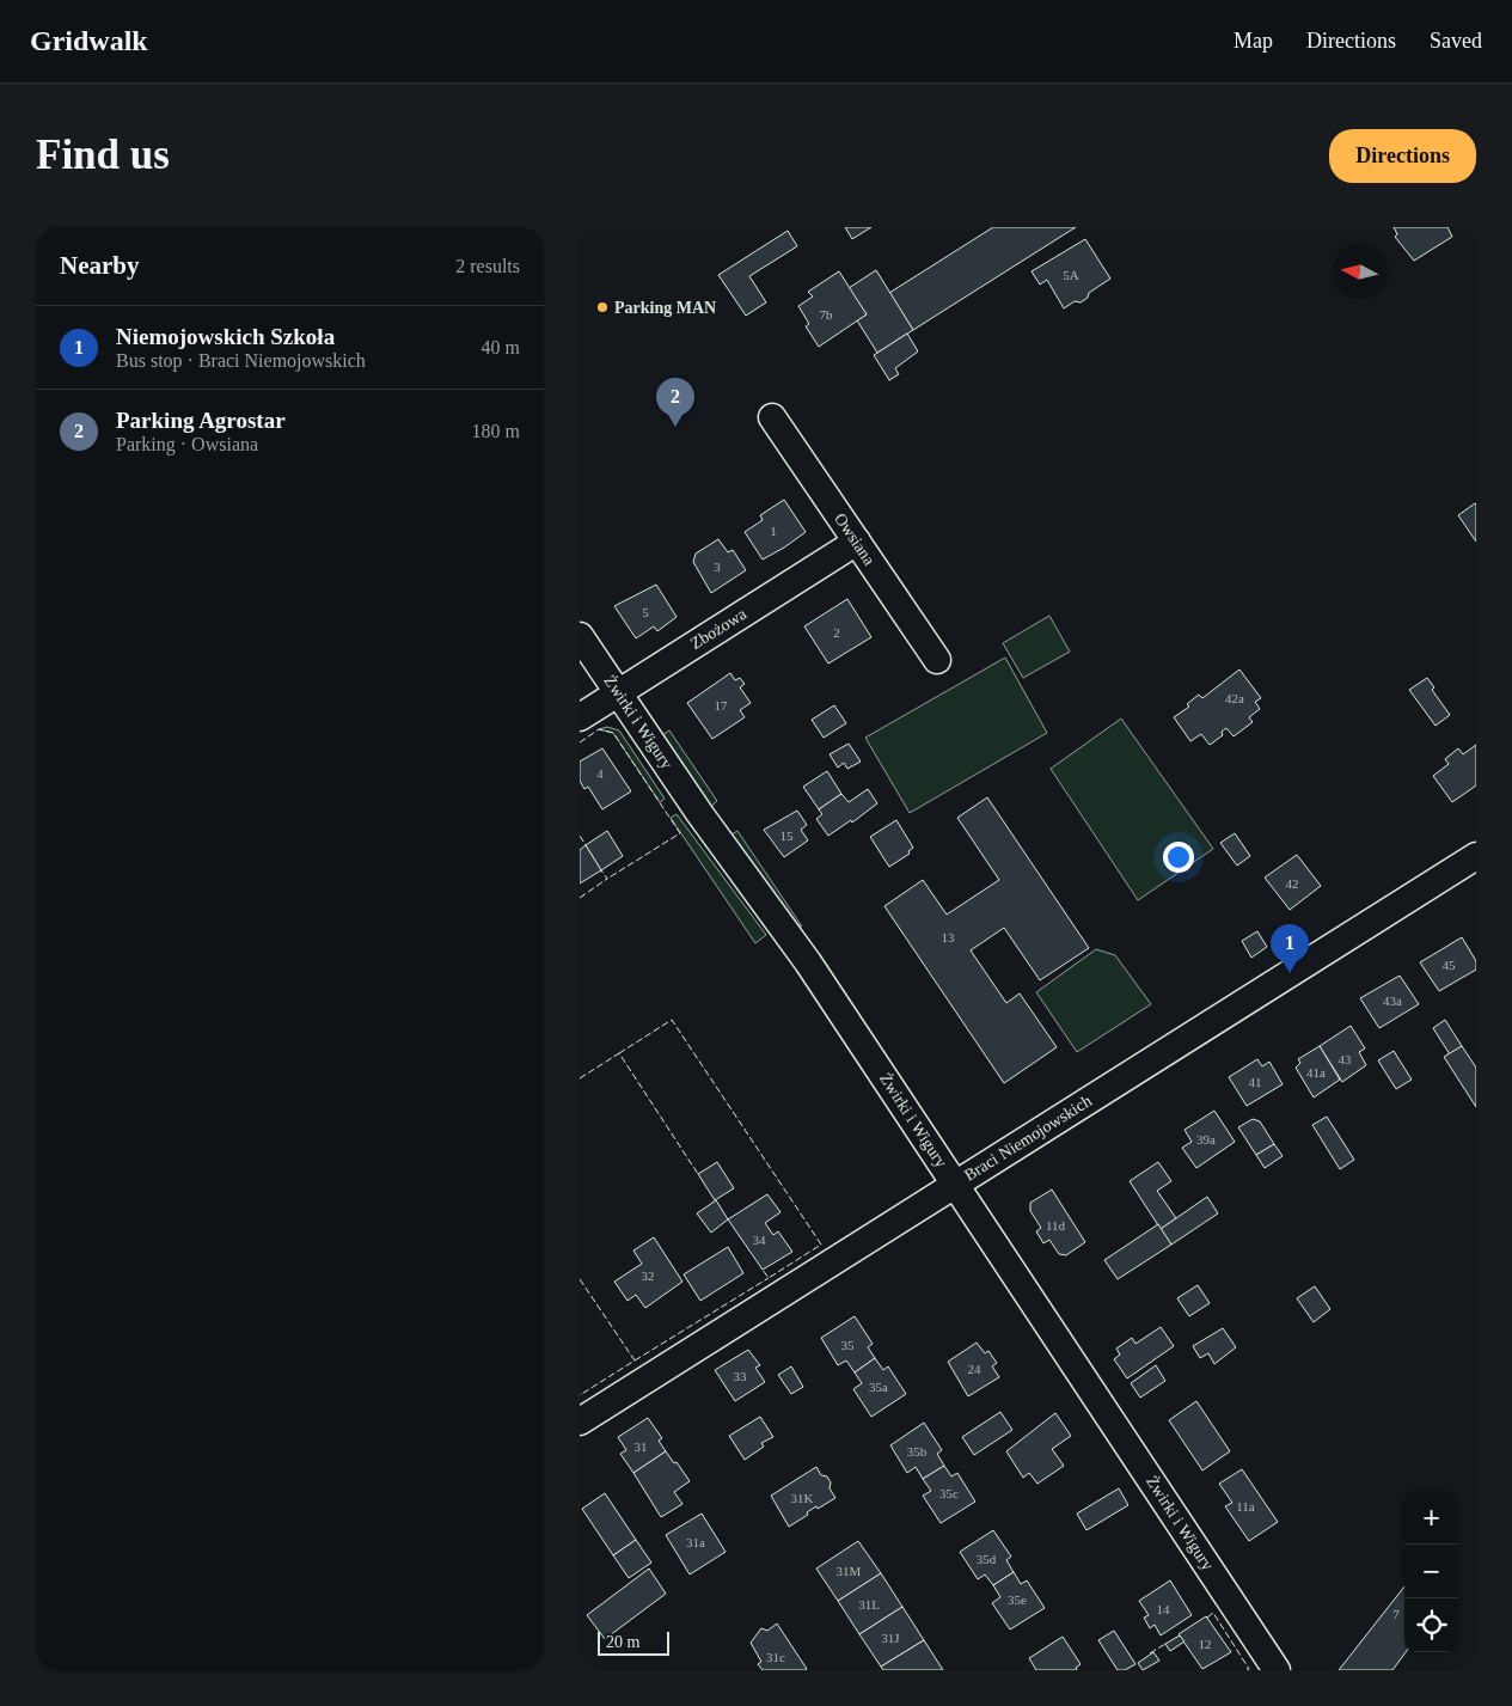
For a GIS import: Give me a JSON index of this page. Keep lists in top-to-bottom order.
{
  "streets": {
    "street": [
      "Owsiana",
      "Zbożowa",
      "Żwirki i Wigury",
      "Braci Niemojowskich"
    ]
  },
  "crossings": [
    ["Owsiana", "Zbożowa"],
    ["Zbożowa", "Żwirki i Wigury"],
    ["Żwirki i Wigury", "Braci Niemojowskich"]
  ],
  "places": ["Parking MAN"],
  "house_numbers": [
    "5A",
    "7b",
    "1",
    "3",
    "5",
    "2",
    "42a",
    "17",
    "4",
    "15",
    "42",
    "13",
    "45",
    "43a",
    "43",
    "41a",
    "41",
    "39a",
    "11d",
    "34",
    "32",
    "35",
    "24",
    "33",
    "35a",
    "31",
    "35b",
    "35c",
    "31K",
    "11a",
    "31a",
    "35d",
    "31M",
    "35e",
    "31L",
    "14",
    "7",
    "31J",
    "12",
    "31c"
  ],
  "scale_bar": "20 m",
  "north": "left",
  "page": {
    "header": "Gridwalk",
    "nav": ["Map", "Directions", "Saved"],
    "buttons": "Directions",
    "title": "Find us",
    "heading": ["Nearby", "2 results"],
    "list": [
      {
        "mark": "1",
        "name": "Niemojowskich Szkoła",
        "note": "Bus stop · Braci Niemojowskich",
        "value": "40 m"
      },
      {
        "mark": "2",
        "name": "Parking Agrostar",
        "note": "Parking · Owsiana",
        "value": "180 m"
      }
    ],
    "pins": ["2", "1"],
    "map_buttons": ["+", "−"],
    "scale": "20 m"
  }
}
